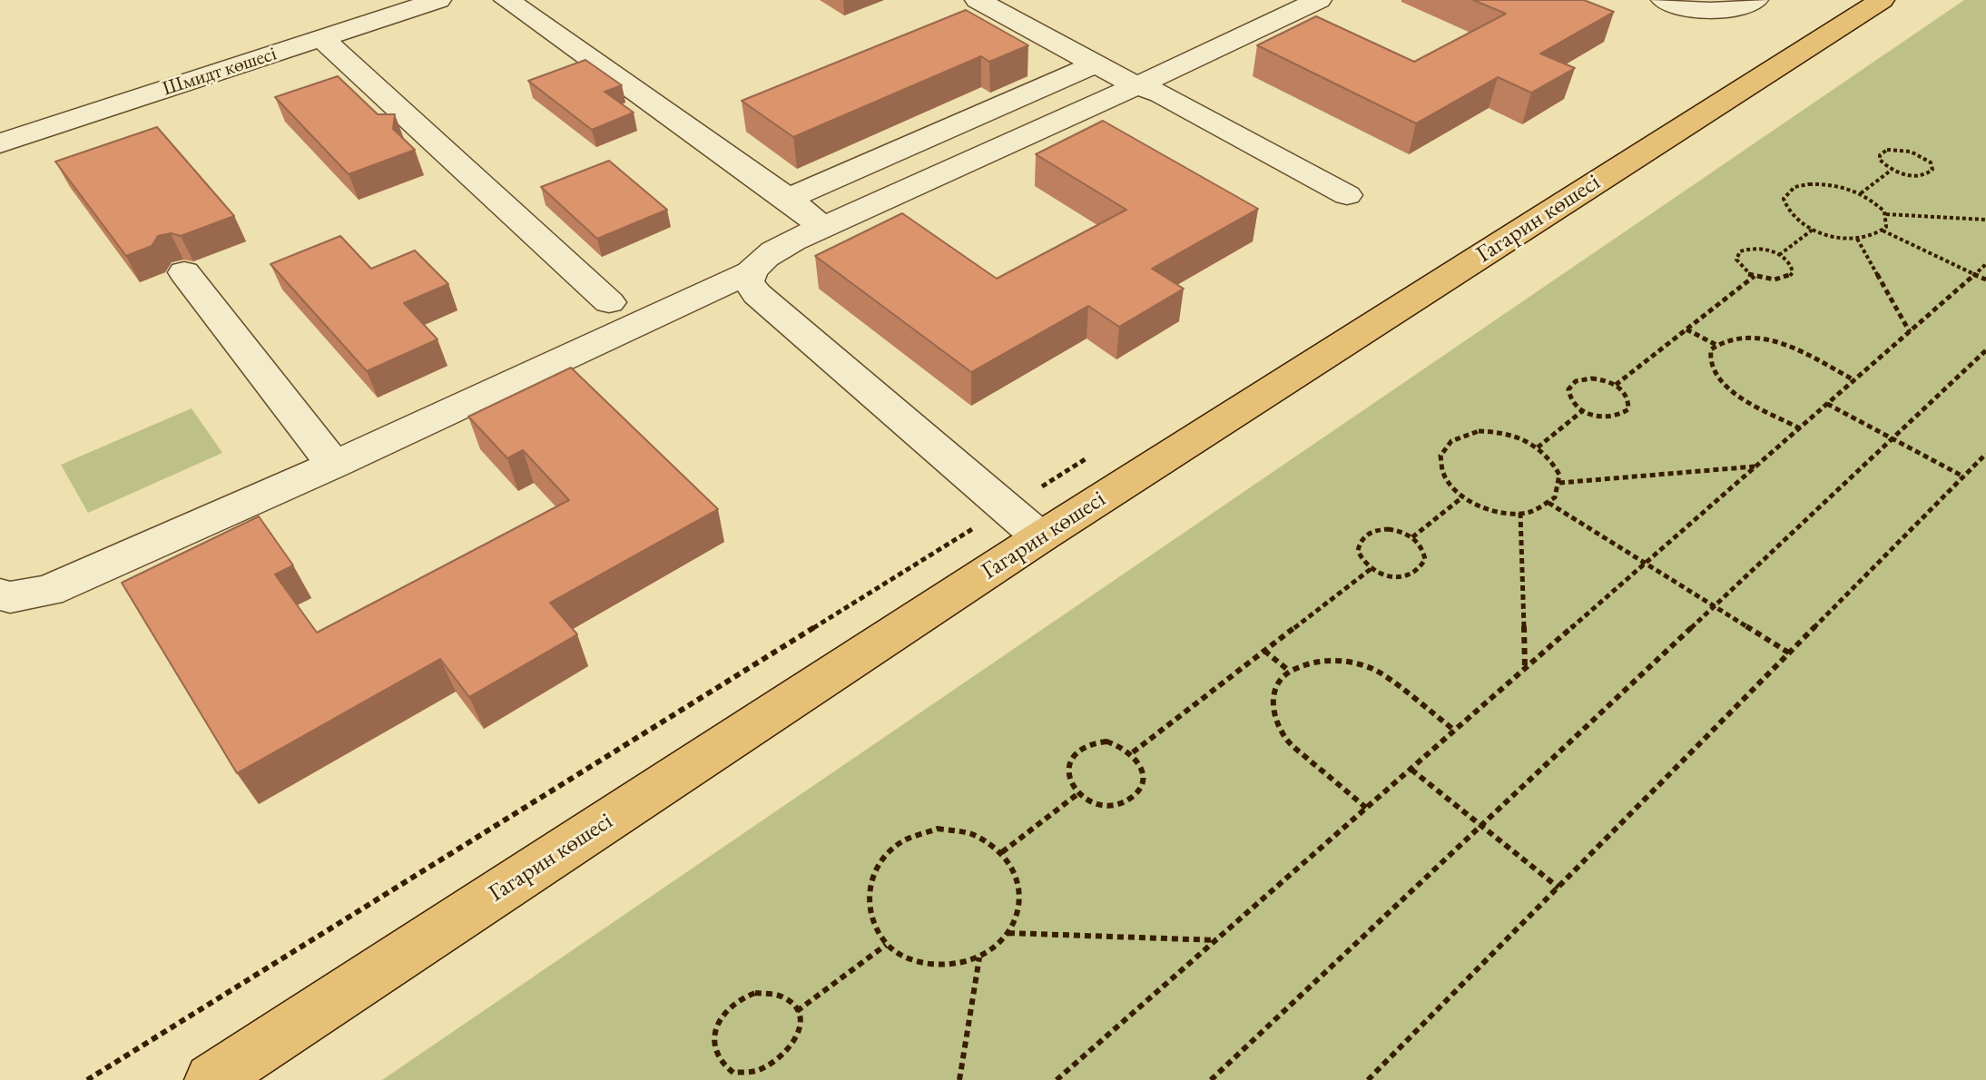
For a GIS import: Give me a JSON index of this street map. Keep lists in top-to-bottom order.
{
  "streets": {
    "main road": ["Гагарин көшесі"],
    "street": ["Шмидт көшесі"]
  }
}
